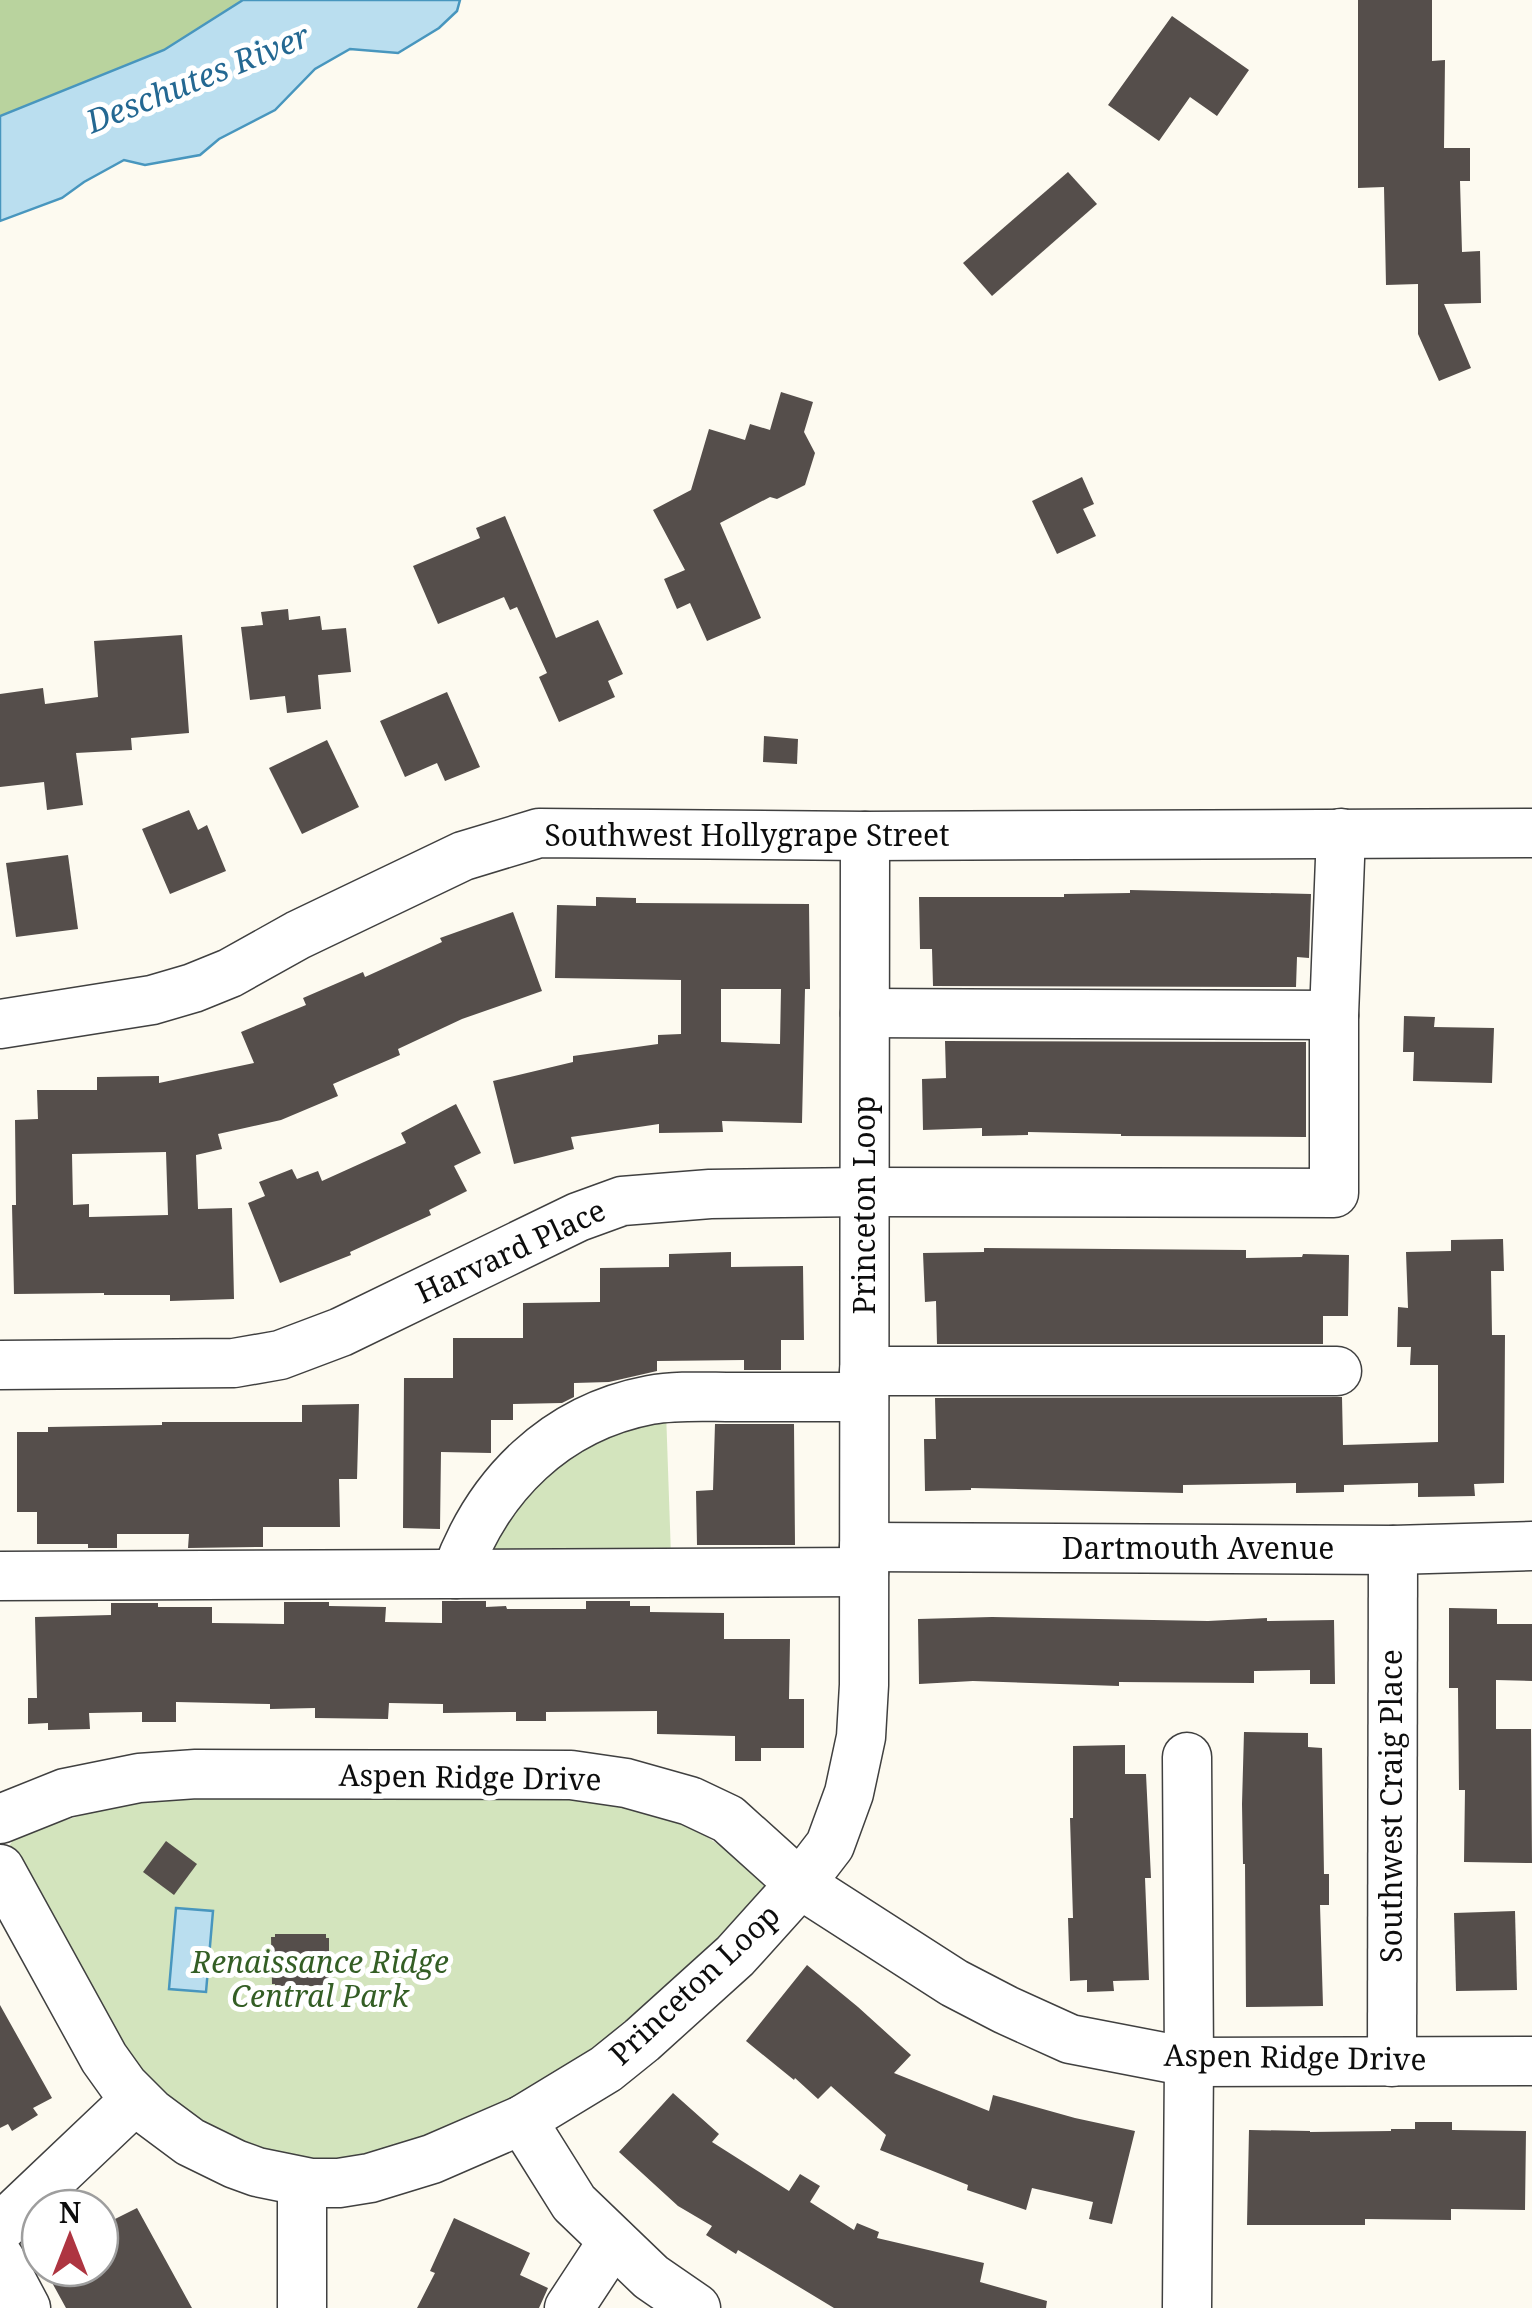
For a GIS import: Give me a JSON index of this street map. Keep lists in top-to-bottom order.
{
  "streets": {
    "street": [
      "Southwest Hollygrape Street",
      "Princeton Loop",
      "Harvard Place",
      "Dartmouth Avenue",
      "Aspen Ridge Drive",
      "Southwest Craig Place"
    ]
  },
  "crossings": [
    ["Southwest Hollygrape Street", "Princeton Loop"],
    ["Princeton Loop", "Harvard Place"],
    ["Princeton Loop", "Dartmouth Avenue"],
    ["Princeton Loop", "Aspen Ridge Drive"],
    ["Dartmouth Avenue", "Southwest Craig Place"],
    ["Aspen Ridge Drive", "Southwest Craig Place"]
  ],
  "water": ["Deschutes River"],
  "parks": ["Renaissance Ridge Central Park"],
  "north": "top"
}
